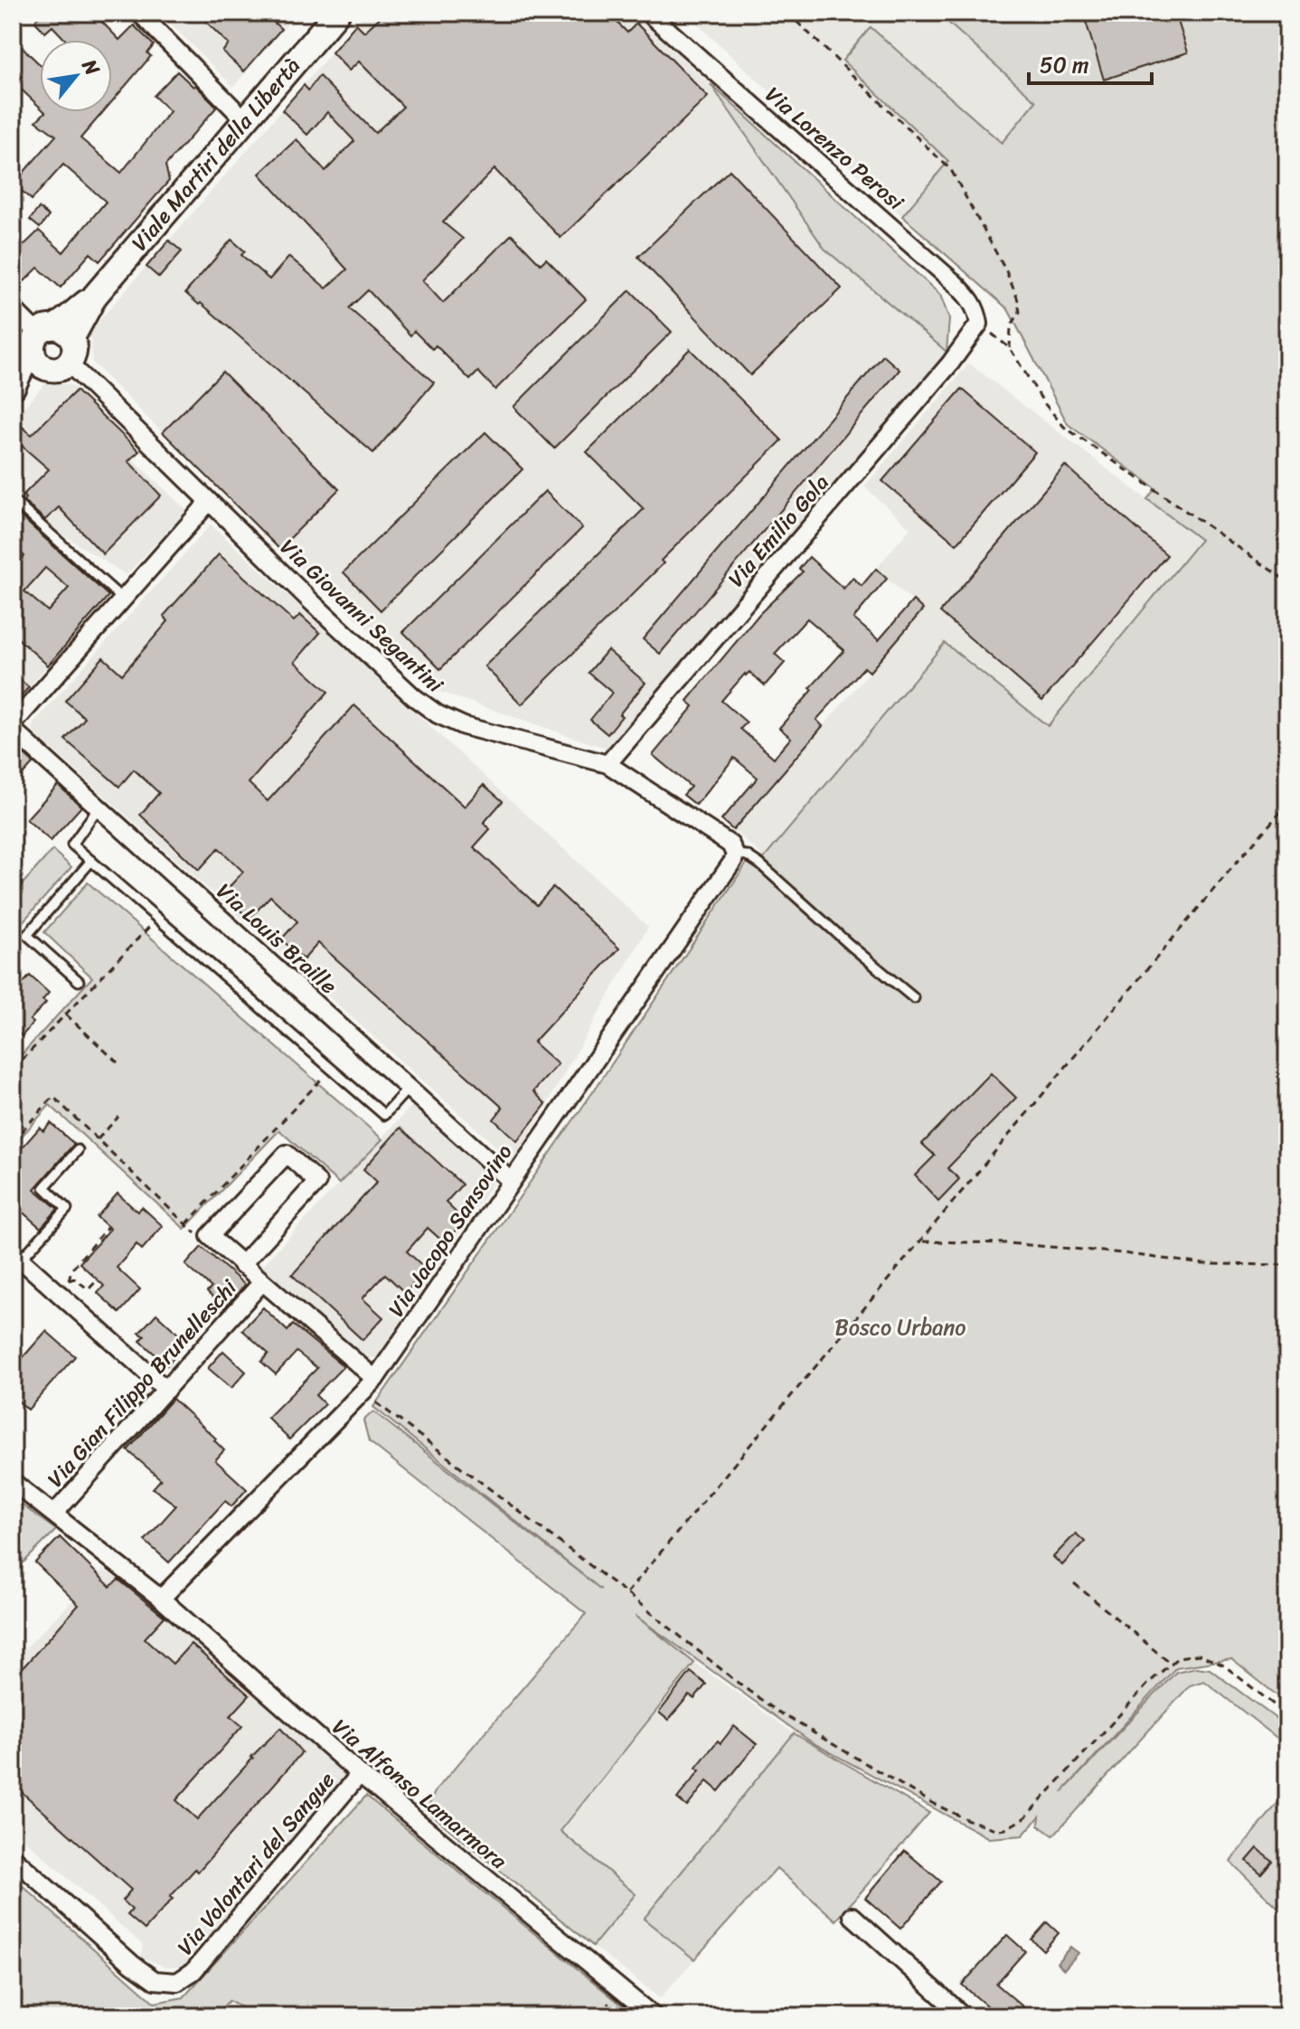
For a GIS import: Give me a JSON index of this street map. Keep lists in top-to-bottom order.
{
  "streets": {
    "street": [
      "Via Lorenzo Perosi",
      "Viale Martiri della Libertà",
      "Via Emilio Gola",
      "Via Giovanni Segantini",
      "Via Louis Braille",
      "Via Jacopo Sansovino",
      "Via Gian Filippo Brunelleschi",
      "Via Alfonso Lamarmora",
      "Via Volontari del Sangue"
    ]
  },
  "crossings": [
    ["Via Lorenzo Perosi", "Via Emilio Gola"],
    ["Viale Martiri della Libertà", "Via Giovanni Segantini"],
    ["Via Emilio Gola", "Via Giovanni Segantini"],
    ["Via Giovanni Segantini", "Via Jacopo Sansovino"],
    ["Via Louis Braille", "Via Jacopo Sansovino"],
    ["Via Jacopo Sansovino", "Via Alfonso Lamarmora"],
    ["Via Gian Filippo Brunelleschi", "Via Alfonso Lamarmora"],
    ["Via Alfonso Lamarmora", "Via Volontari del Sangue"]
  ],
  "parks": ["Bosco Urbano"],
  "scale_bar": "50 m",
  "north": "top right"
}
